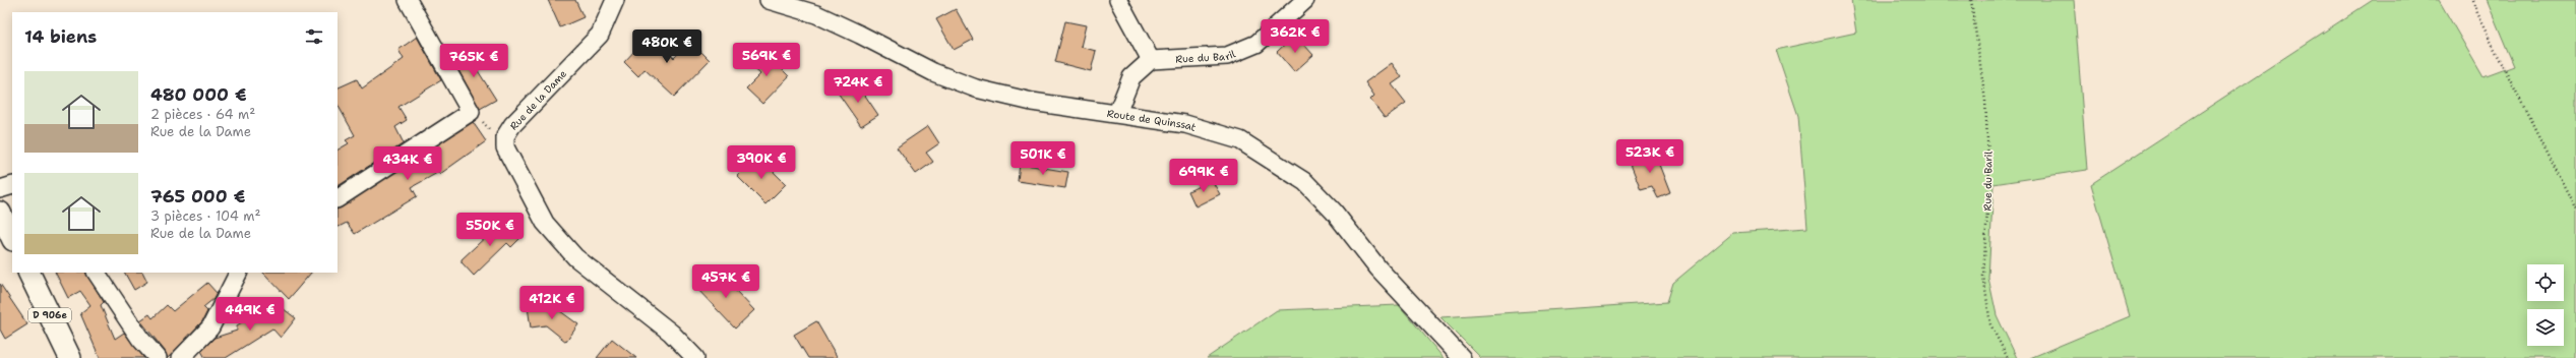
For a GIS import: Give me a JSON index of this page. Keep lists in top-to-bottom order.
{
  "streets": {
    "main road": ["D 906e"],
    "street": ["Rue du Baril", "Rue de la Dame", "Route de Quinssat"]
  },
  "page": {
    "heading": "14 biens",
    "price": [
      "362K €",
      "480K €",
      "569K €",
      "765K €",
      "724K €",
      "523K €",
      "501K €",
      "390K €",
      "434K €",
      "699K €",
      "550K €",
      "457K €",
      "412K €",
      "449K €"
    ],
    "list": [
      {
        "name": "480 000 €",
        "note": "2 pièces · 64 m² · Rue de la Dame"
      },
      {
        "name": "765 000 €",
        "note": "3 pièces · 104 m² · Rue de la Dame"
      }
    ]
  }
}
